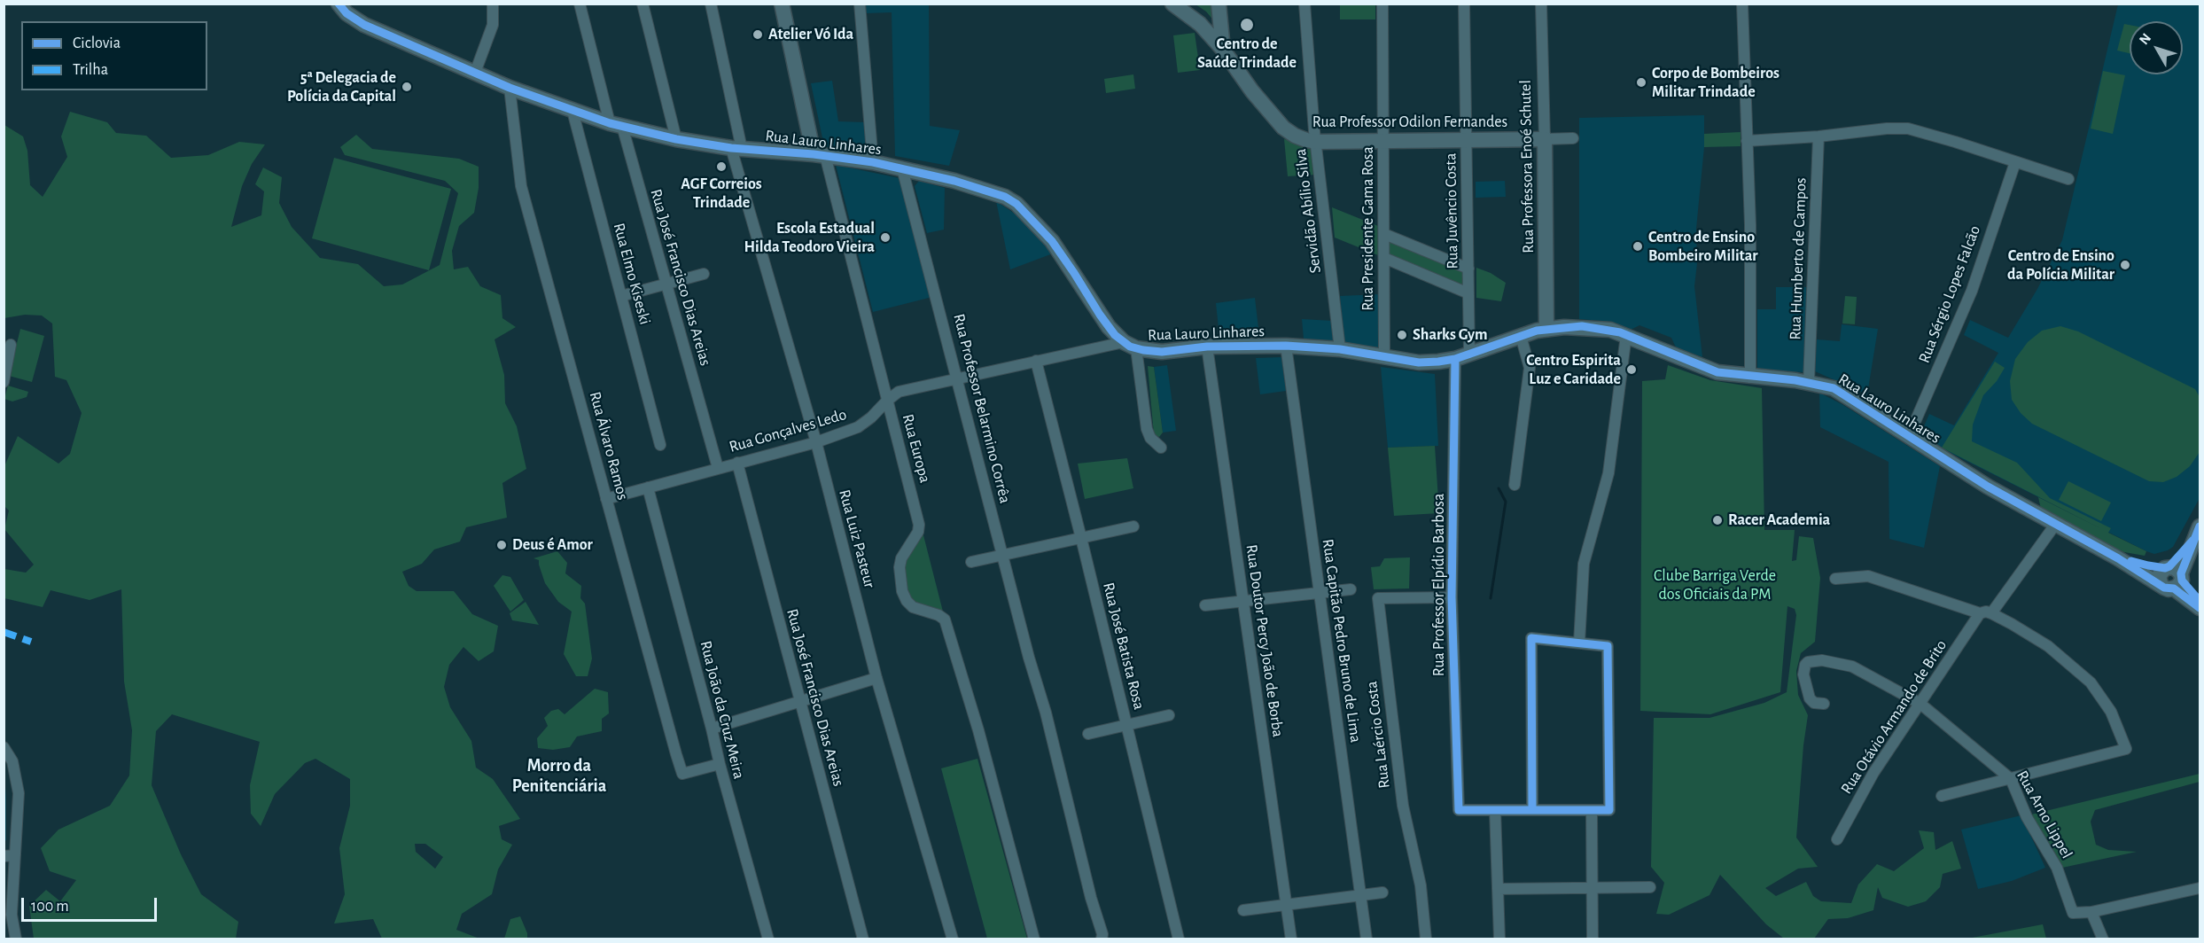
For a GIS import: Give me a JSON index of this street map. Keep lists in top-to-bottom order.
{
  "streets": {
    "main road": ["Rua Professor Odilon Fernandes", "Rua Lauro Linhares", "Rua Professora Enoé Schutel"],
    "street": [
      "Servidão Abílio Silva",
      "Rua Juvêncio Costa",
      "Rua Presidente Gama Rosa",
      "Rua Humberto de Campos",
      "Rua Elmo Kiseski",
      "Rua José Francisco Dias Areias",
      "Rua Sérgio Lopes Falcão",
      "Rua Professor Belarmino Corrêa",
      "Rua Gonçalves Ledo",
      "Rua Álvaro Ramos",
      "Rua Europa",
      "Rua Luiz Pasteur",
      "Rua Professor Elpídio Barbosa",
      "Rua Doutor Percy João de Borba",
      "Rua Capitão Pedro Bruno de Lima",
      "Rua José Batista Rosa",
      "Rua João da Cruz Meira",
      "Rua Otávio Armando de Brito",
      "Rua Laércio Costa",
      "Rua Arno Lippel"
    ]
  },
  "crossings": [
    ["Rua Professor Odilon Fernandes", "Rua Professora Enoé Schutel"],
    ["Rua Professor Odilon Fernandes", "Servidão Abílio Silva"],
    ["Rua Professor Odilon Fernandes", "Rua Juvêncio Costa"],
    ["Rua Professor Odilon Fernandes", "Rua Presidente Gama Rosa"],
    ["Rua Lauro Linhares", "Rua Professora Enoé Schutel"],
    ["Rua Lauro Linhares", "Servidão Abílio Silva"],
    ["Rua Lauro Linhares", "Rua Juvêncio Costa"],
    ["Rua Lauro Linhares", "Rua Presidente Gama Rosa"],
    ["Rua Lauro Linhares", "Rua Humberto de Campos"],
    ["Rua Lauro Linhares", "Rua Elmo Kiseski"],
    ["Rua Lauro Linhares", "Rua José Francisco Dias Areias"],
    ["Rua Lauro Linhares", "Rua Sérgio Lopes Falcão"],
    ["Rua Lauro Linhares", "Rua Professor Belarmino Corrêa"],
    ["Rua Lauro Linhares", "Rua Gonçalves Ledo"],
    ["Rua Lauro Linhares", "Rua Álvaro Ramos"],
    ["Rua Lauro Linhares", "Rua Europa"],
    ["Rua Lauro Linhares", "Rua Luiz Pasteur"],
    ["Rua Lauro Linhares", "Rua Professor Elpídio Barbosa"],
    ["Rua Lauro Linhares", "Rua Doutor Percy João de Borba"],
    ["Rua Lauro Linhares", "Rua Capitão Pedro Bruno de Lima"],
    ["Rua Juvêncio Costa", "Rua Professor Elpídio Barbosa"],
    ["Rua José Francisco Dias Areias", "Rua Gonçalves Ledo"],
    ["Rua Professor Belarmino Corrêa", "Rua Gonçalves Ledo"],
    ["Rua Gonçalves Ledo", "Rua Álvaro Ramos"],
    ["Rua Gonçalves Ledo", "Rua Europa"],
    ["Rua Gonçalves Ledo", "Rua Luiz Pasteur"],
    ["Rua Gonçalves Ledo", "Rua José Batista Rosa"],
    ["Rua Gonçalves Ledo", "Rua João da Cruz Meira"],
    ["Rua Álvaro Ramos", "Rua João da Cruz Meira"],
    ["Rua Professor Elpídio Barbosa", "Rua Laércio Costa"],
    ["Rua Otávio Armando de Brito", "Rua Arno Lippel"]
  ],
  "districts": ["Morro da Penitenciária"],
  "parks": ["Clube Barriga Verde dos Oficiais da PM"],
  "places": [
    "Centro de Saúde Trindade",
    "Atelier Vó Ida",
    "Corpo de Bombeiros Militar Trindade",
    "5ª Delegacia de Polícia da Capital",
    "AGF Correios Trindade",
    "Escola Estadual Hilda Teodoro Vieira",
    "Centro de Ensino Bombeiro Militar",
    "Centro de Ensino da Polícia Militar",
    "Sharks Gym",
    "Centro Espirita Luz e Caridade",
    "Racer Academia",
    "Deus é Amor"
  ],
  "legend": ["Ciclovia", "Trilha"],
  "scale_bar": "100 m",
  "north": "top left"
}
